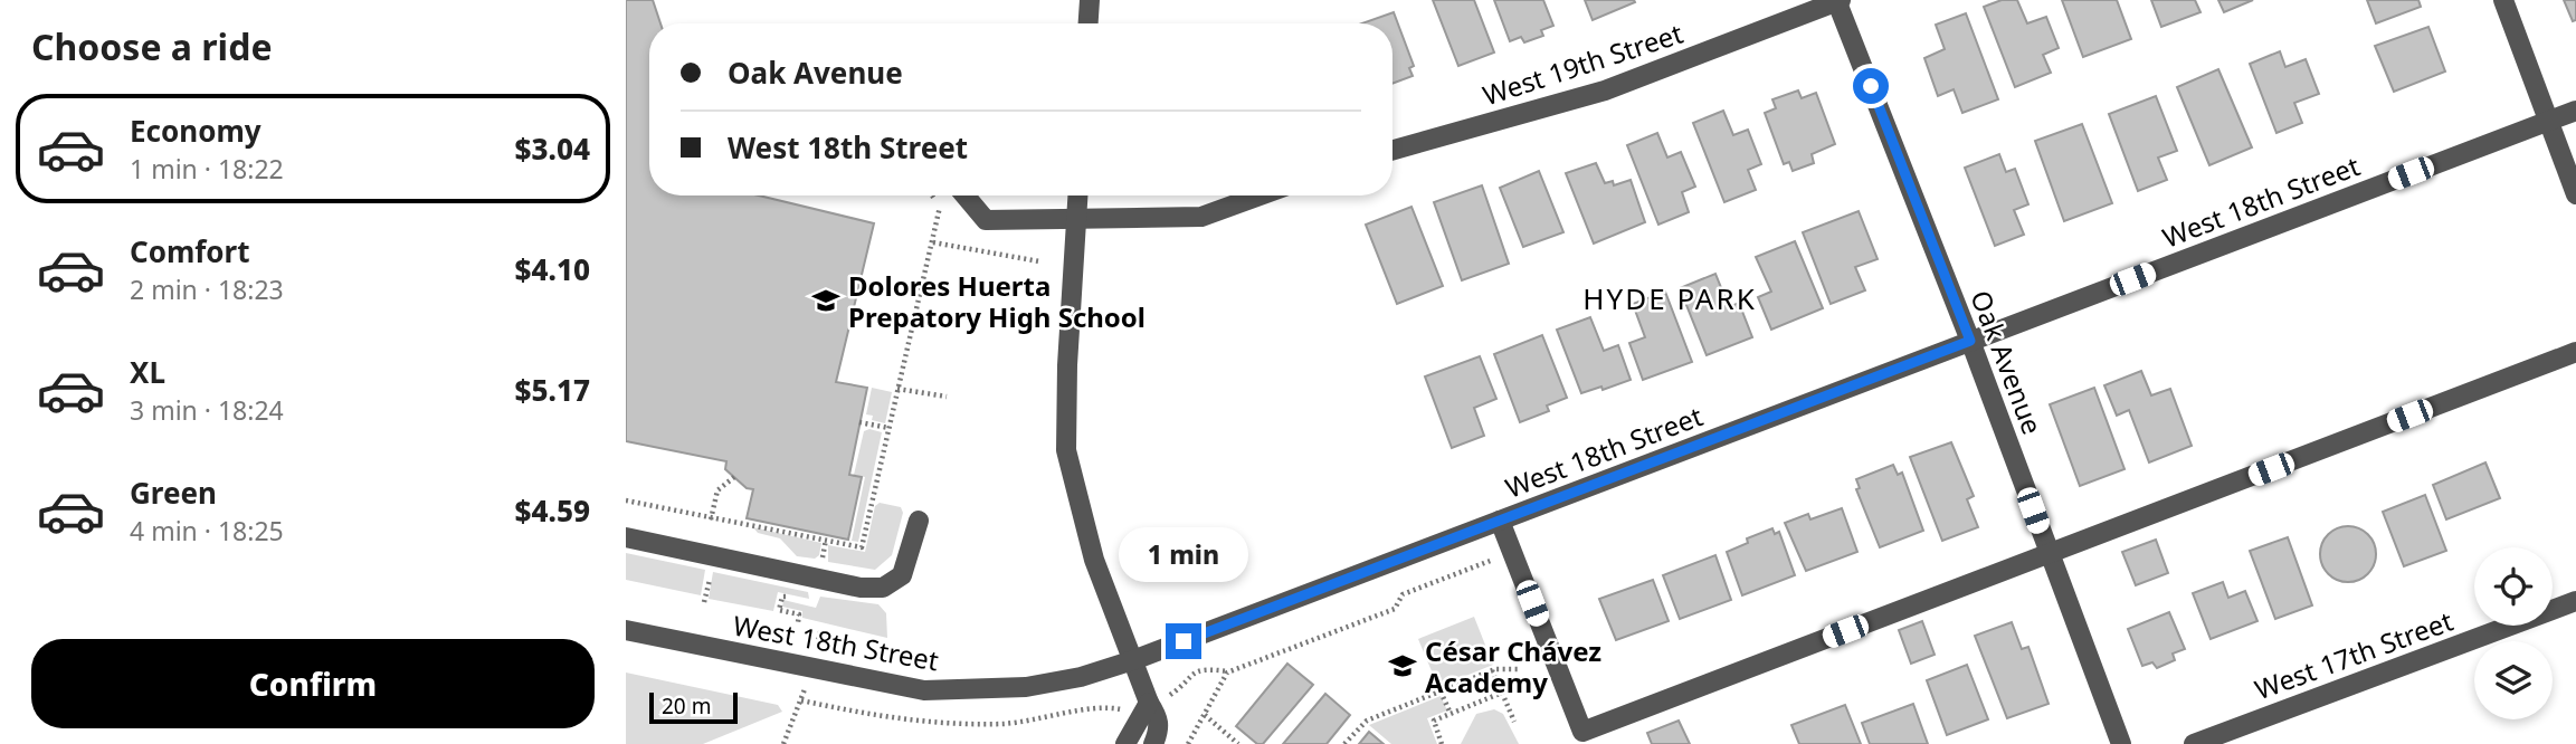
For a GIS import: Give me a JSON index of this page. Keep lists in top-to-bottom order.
{
  "streets": {
    "street": [
      "West 19th Street",
      "West 18th Street",
      "Oak Avenue",
      "West 17th Street"
    ]
  },
  "crossings": [
    ["West 19th Street", "Oak Avenue"],
    ["West 18th Street", "Oak Avenue"]
  ],
  "districts": ["HYDE PARK"],
  "places": {
    "school or university": ["Dolores Huerta Prepatory High School", "César Chávez Academy"]
  },
  "scale_bar": "20 m",
  "page": {
    "heading": "Choose a ride",
    "banner": ["Oak Avenue", "West 18th Street"],
    "list": [
      {
        "name": "Economy",
        "note": "1 min · 18:22",
        "value": "$3.04"
      },
      {
        "name": "Comfort",
        "note": "2 min · 18:23",
        "value": "$4.10"
      },
      {
        "name": "XL",
        "note": "3 min · 18:24",
        "value": "$5.17"
      },
      {
        "name": "Green",
        "note": "4 min · 18:25",
        "value": "$4.59"
      }
    ],
    "bubble": "1 min",
    "buttons": "Confirm",
    "scale": "20 m"
  }
}
